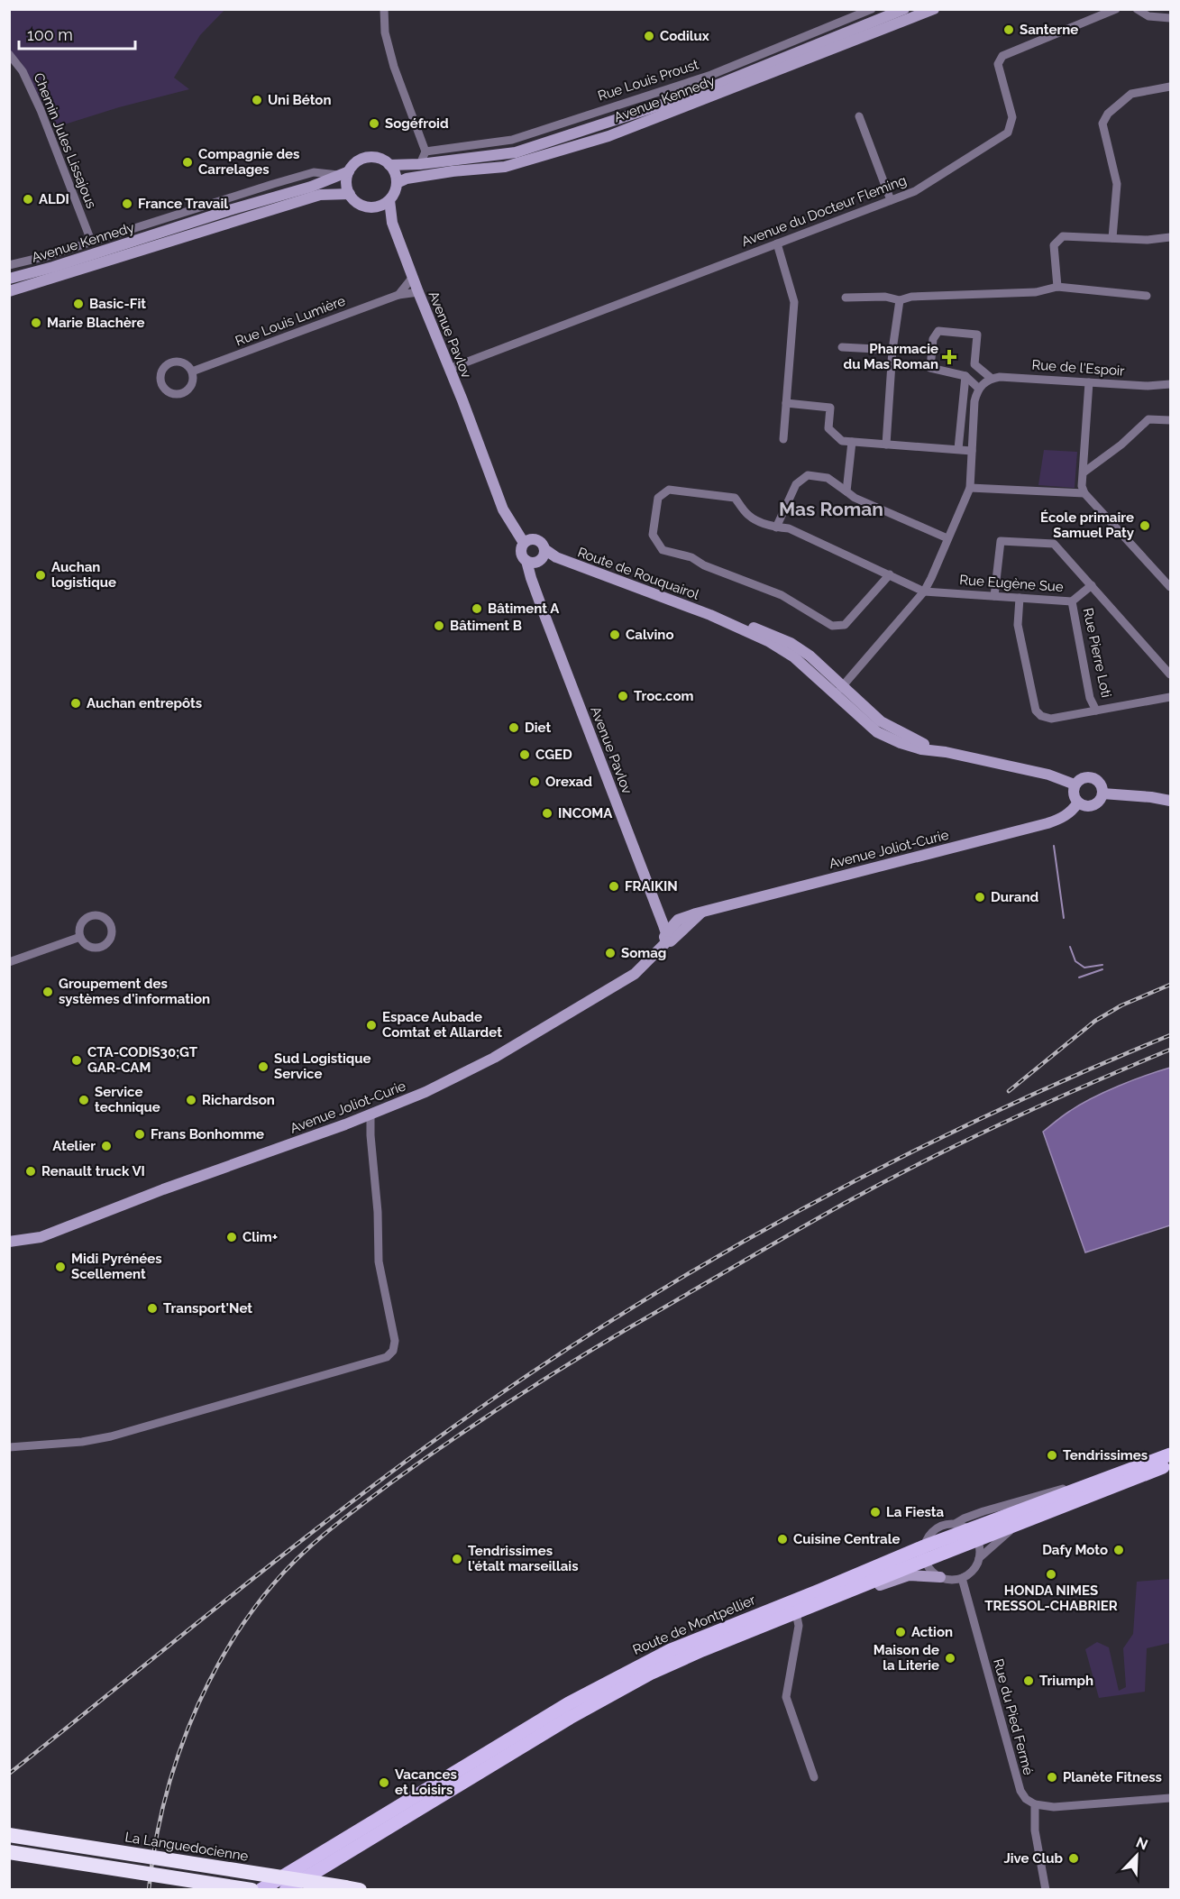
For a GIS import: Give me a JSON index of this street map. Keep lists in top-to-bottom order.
{
  "streets": {
    "highway": ["La Languedocienne"],
    "main road": ["Route de Montpellier"],
    "street": [
      "Rue Louis Proust",
      "Avenue Kennedy",
      "Chemin Jules Lissajous",
      "Avenue du Docteur Fleming",
      "Rue Louis Lumière",
      "Avenue Pavlov",
      "Rue de l'Espoir",
      "Route de Rouquairol",
      "Rue Eugène Sue",
      "Rue Pierre Loti",
      "Avenue Joliot-Curie",
      "Rue du Pied Fermé"
    ]
  },
  "crossings": [
    ["Avenue Kennedy", "Avenue Pavlov"],
    ["Avenue du Docteur Fleming", "Avenue Pavlov"],
    ["Rue Louis Lumière", "Avenue Pavlov"],
    ["Avenue Pavlov", "Route de Rouquairol"],
    ["Avenue Pavlov", "Avenue Joliot-Curie"],
    ["Route de Rouquairol", "Avenue Joliot-Curie"],
    ["Rue Eugène Sue", "Rue Pierre Loti"]
  ],
  "districts": ["Mas Roman"],
  "places": {
    "other": [
      "Santerne",
      "Codilux",
      "Uni Béton",
      "Sogéfroid",
      "Compagnie des Carrelages",
      "ALDI",
      "France Travail",
      "Basic-Fit",
      "Marie Blachère",
      "École primaire Samuel Paty",
      "Auchan logistique",
      "Bâtiment A",
      "Bâtiment B",
      "Calvino",
      "Troc.com",
      "Auchan entrepôts",
      "Diet",
      "CGED",
      "Orexad",
      "INCOMA",
      "FRAIKIN",
      "Durand",
      "Somag",
      "Groupement des systèmes d'information",
      "Espace Aubade Comtat et Allardet",
      "CTA-CODIS30;GT GAR-CAM",
      "Sud Logistique Service",
      "Service technique",
      "Richardson",
      "Frans Bonhomme",
      "Atelier",
      "Renault truck VI",
      "Clim+",
      "Midi Pyrénées Scellement",
      "Transport'Net",
      "Tendrissimes",
      "La Fiesta",
      "Cuisine Centrale",
      "Dafy Moto",
      "Tendrissimes l'étalt marseillais",
      "HONDA NIMES TRESSOL-CHABRIER",
      "Action",
      "Maison de la Literie",
      "Triumph",
      "Planète Fitness",
      "Vacances et Loisirs",
      "Jive Club"
    ],
    "health": ["Pharmacie du Mas Roman"]
  },
  "scale_bar": "100 m",
  "north": "top right"
}
